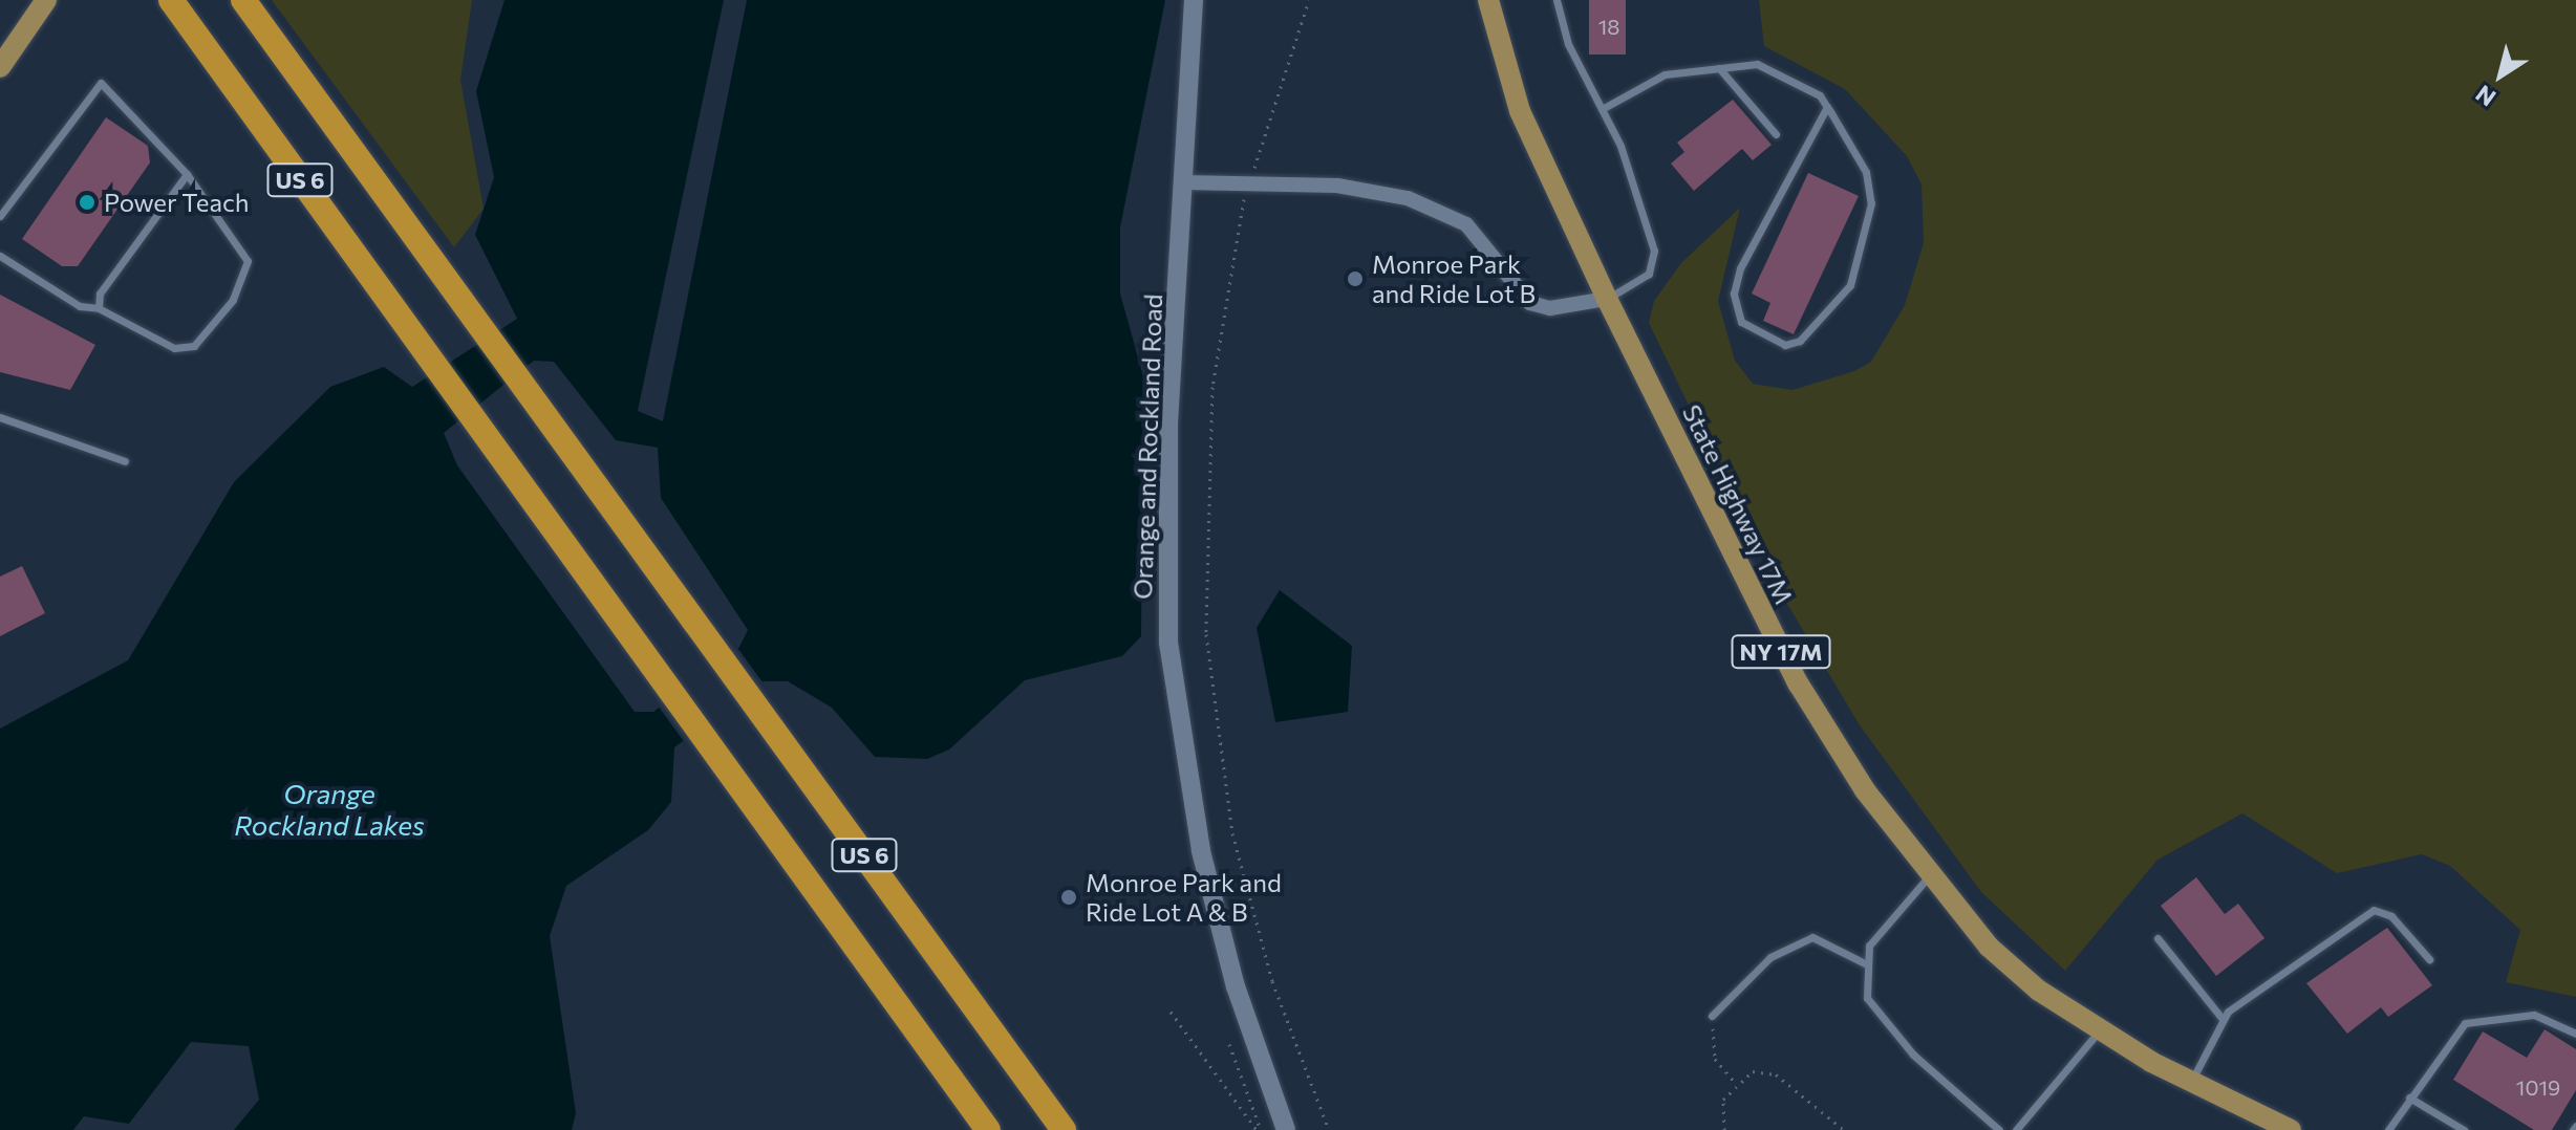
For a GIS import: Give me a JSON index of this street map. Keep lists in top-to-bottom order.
{
  "streets": {
    "highway": ["US 6"],
    "main road": ["State Highway 17M", "NY 17M"],
    "street": ["Orange and Rockland Road"]
  },
  "water": ["Orange Rockland Lakes"],
  "places": ["Power Teach", "Monroe Park and Ride Lot B", "Monroe Park and Ride Lot A & B"],
  "house_numbers": ["18", "1019"],
  "north": "bottom left"
}
